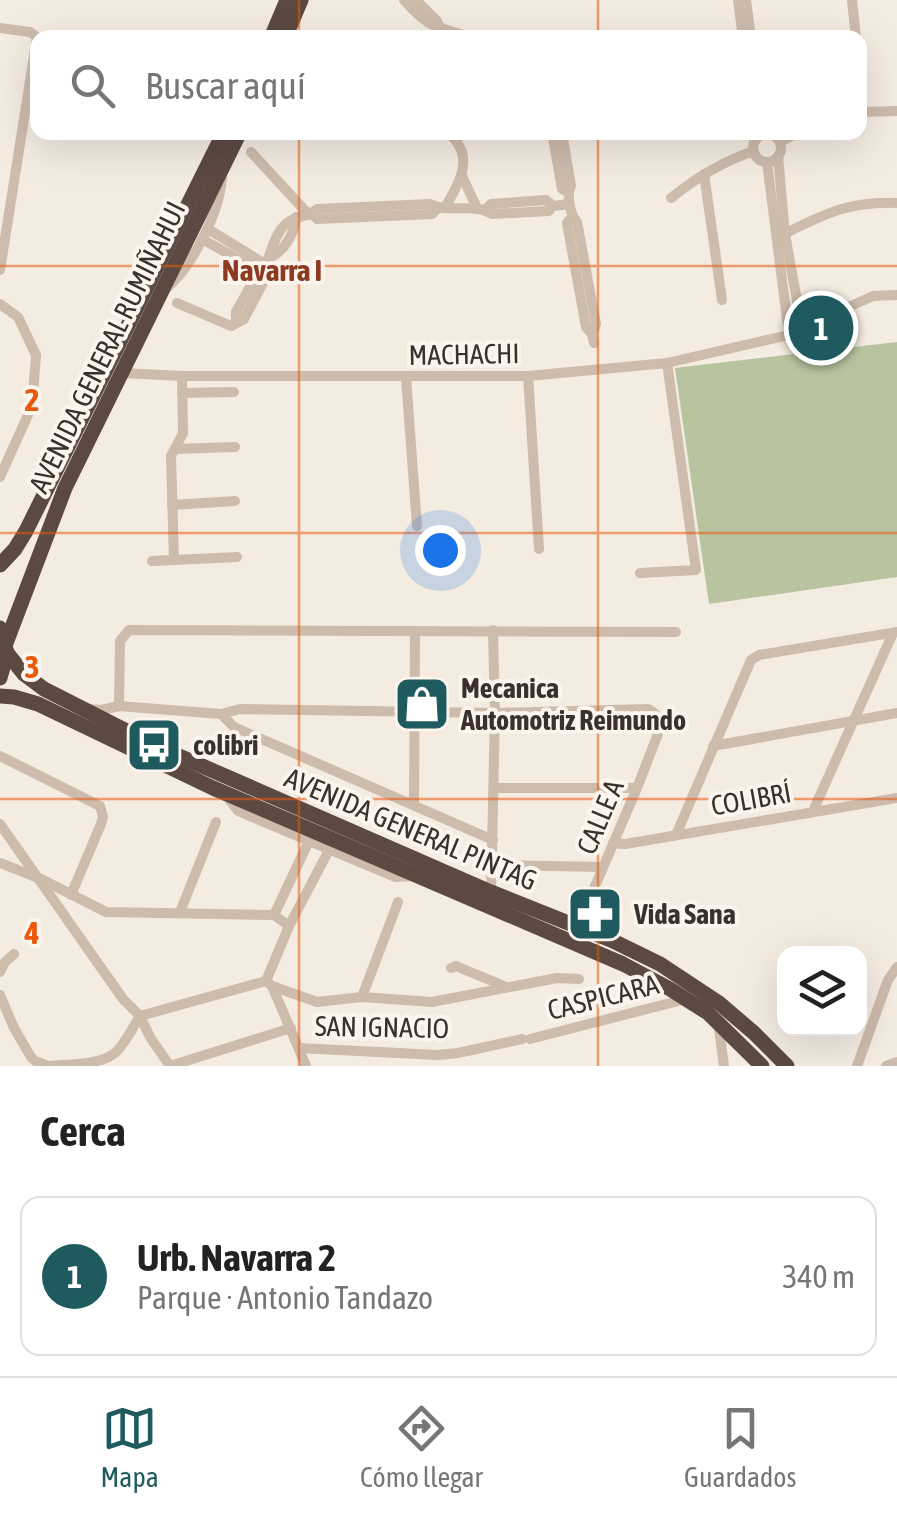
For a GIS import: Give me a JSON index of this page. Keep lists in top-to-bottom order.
{
  "streets": {
    "highway": ["AVENIDA GENERAL RUMIÑAHUI", "AVENIDA GENERAL PINTAG"],
    "street": [
      "MACHACHI",
      "COLIBRÍ",
      "CALLE A",
      "CASPICARA",
      "SAN IGNACIO"
    ]
  },
  "crossings": [
    ["AVENIDA GENERAL RUMIÑAHUI", "MACHACHI"],
    ["AVENIDA GENERAL RUMIÑAHUI", "AVENIDA GENERAL PINTAG"],
    ["COLIBRÍ", "CALLE A"],
    ["CALLE A", "AVENIDA GENERAL PINTAG"],
    ["AVENIDA GENERAL PINTAG", "CASPICARA"],
    ["CASPICARA", "SAN IGNACIO"]
  ],
  "districts": ["Navarra I"],
  "places": {
    "shop": ["Mecanica Automotriz Reimundo"],
    "bus stop": ["colibri"],
    "pharmacy": ["Vida Sana"]
  },
  "page": {
    "search": "Buscar aquí",
    "pins": "1",
    "heading": "Cerca",
    "list": [
      {
        "mark": "1",
        "name": "Urb. Navarra 2",
        "note": "Parque · Antonio Tandazo",
        "value": "340 m"
      }
    ],
    "nav": ["Mapa", "Cómo llegar", "Guardados"]
  },
  "grid": {
    "rows": ["2", "3", "4"]
  }
}
